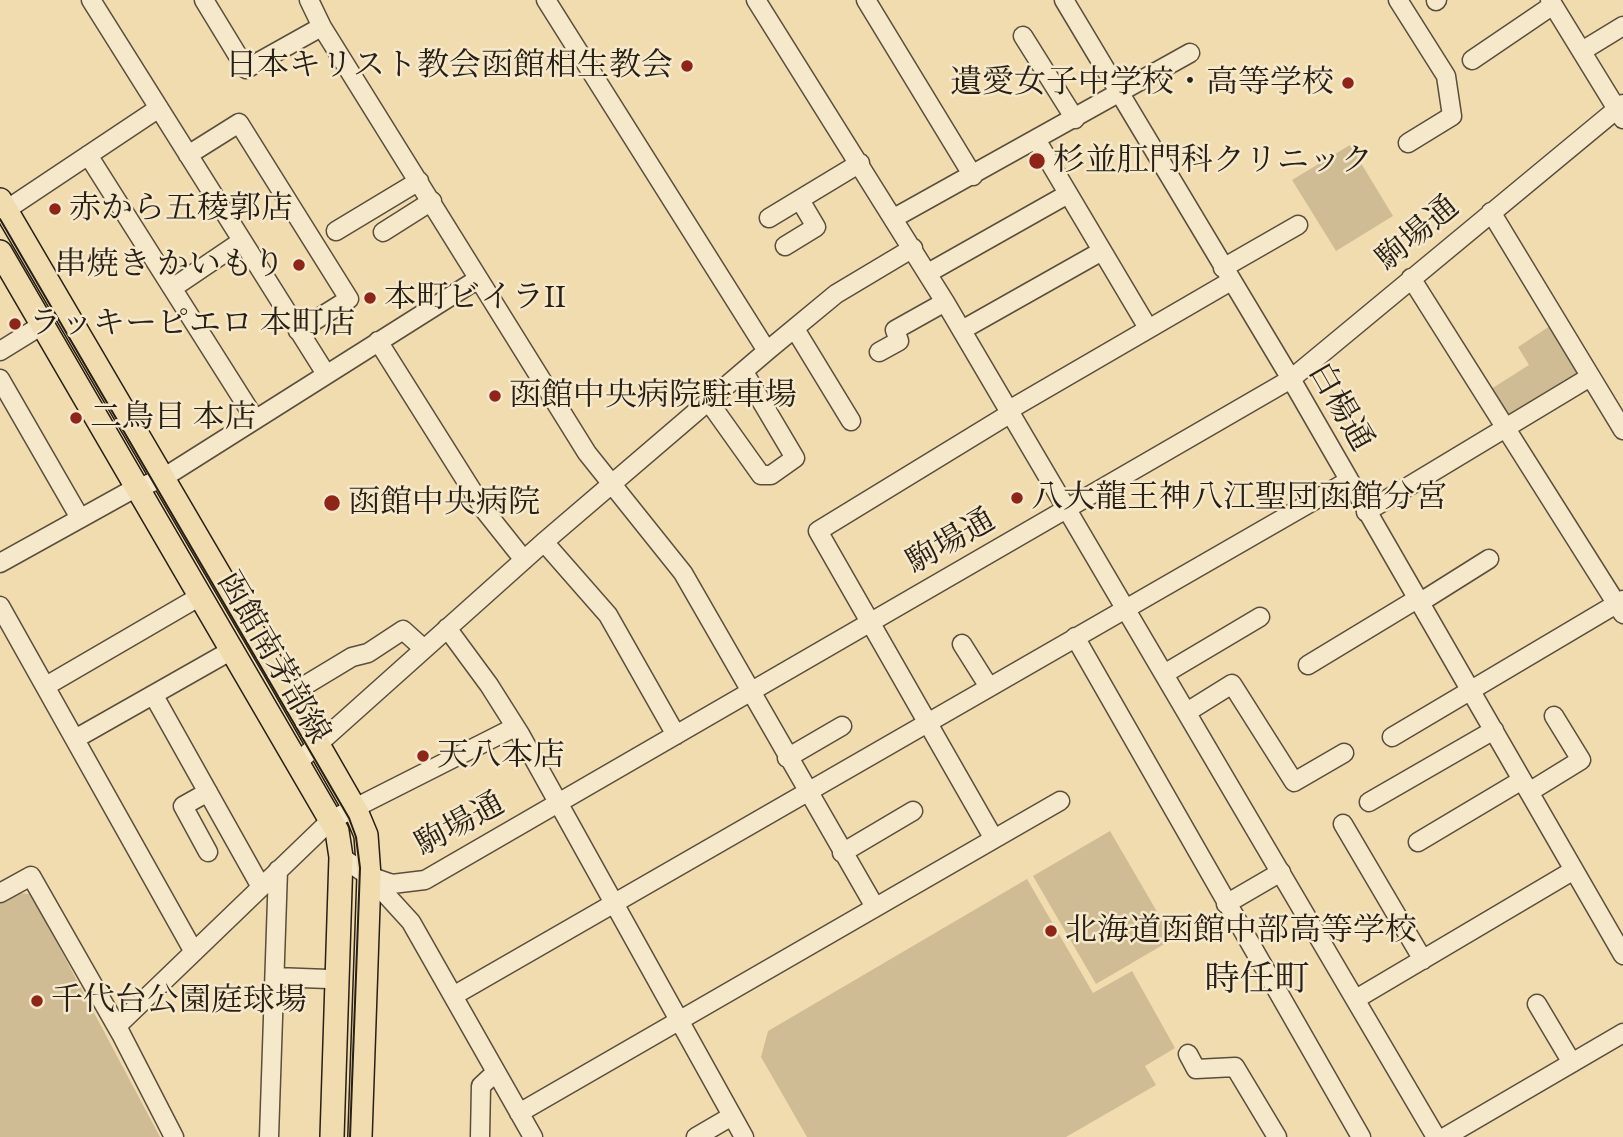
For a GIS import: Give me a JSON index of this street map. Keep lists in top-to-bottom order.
{
  "streets": {
    "main road": ["函館南茅部線"],
    "street": ["駒場通", "白楊通"]
  },
  "crossings": [
    ["駒場通", "白楊通"]
  ],
  "districts": ["時任町"],
  "places": [
    "日本キリスト教会函館相生教会",
    "遺愛女子中学校・高等学校",
    "杉並肛門科クリニック",
    "赤から五稜郭店",
    "串焼き かいもり",
    "本町ビイラII",
    "ラッキーピエロ 本町店",
    "函館中央病院駐車場",
    "二鳥目 本店",
    "八大龍王神八江聖団函館分宮",
    "函館中央病院",
    "天八本店",
    "北海道函館中部高等学校",
    "千代台公園庭球場"
  ]
}
